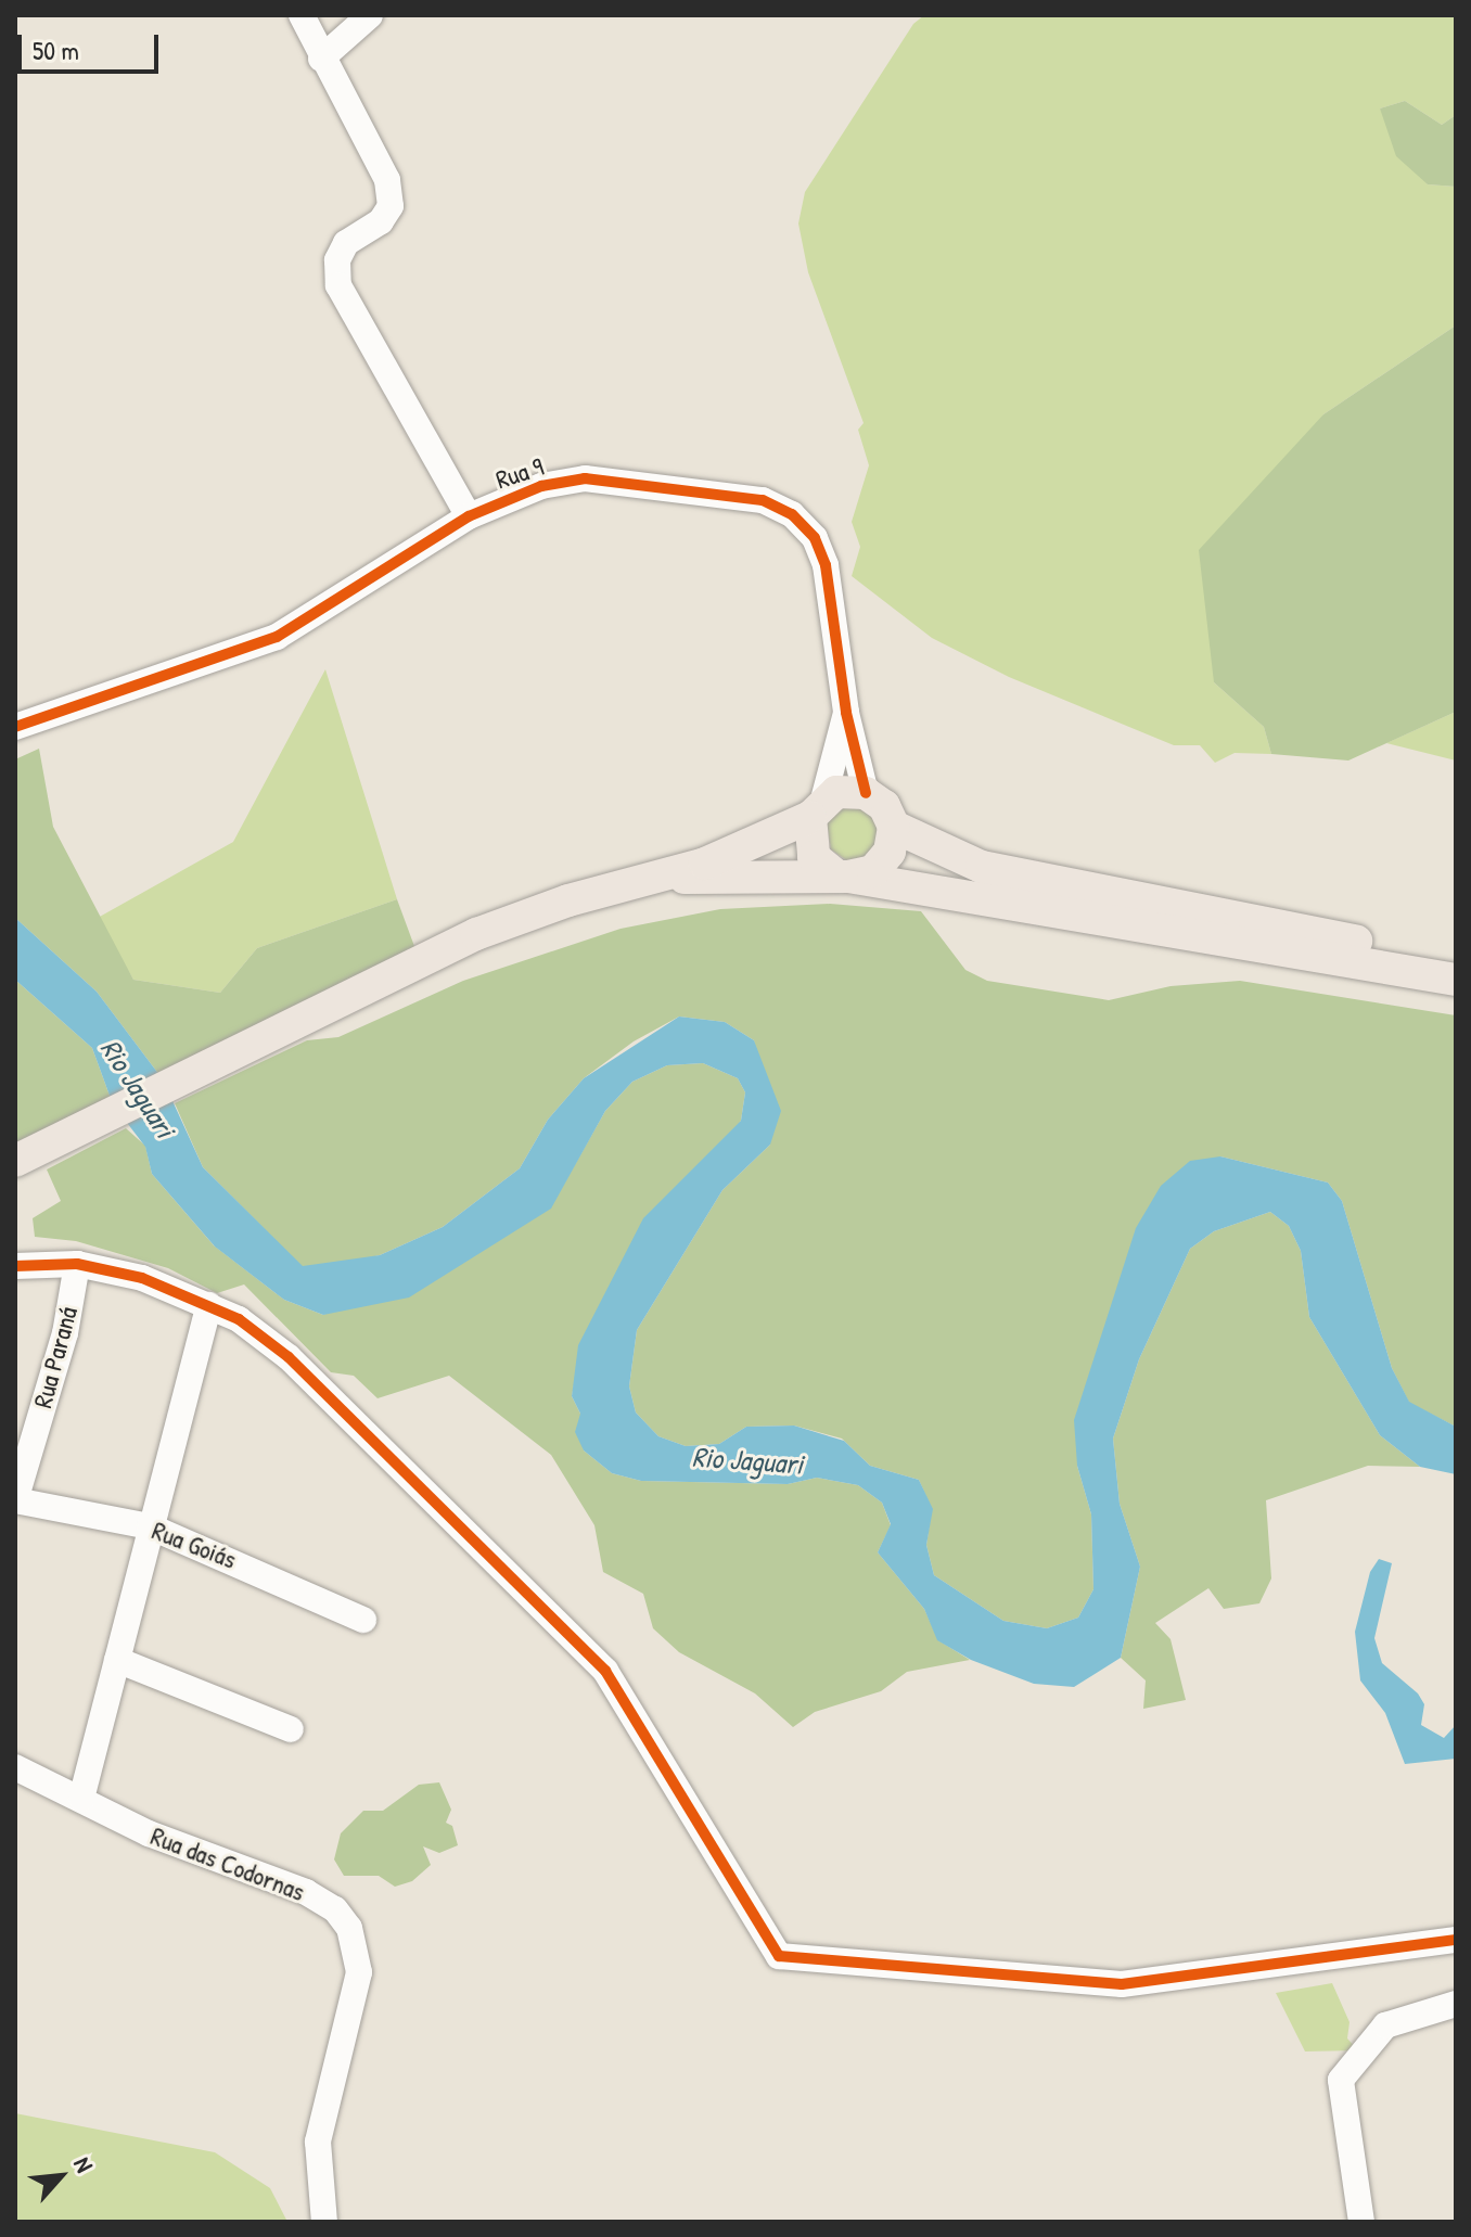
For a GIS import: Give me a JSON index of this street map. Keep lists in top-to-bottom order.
{
  "streets": {
    "street": [
      "Rua 9",
      "Rua Paraná",
      "Rua Goiás",
      "Rua das Codornas"
    ]
  },
  "crossings": [
    ["Rua Paraná", "Rua Goiás"]
  ],
  "water": ["Rio Jaguari"],
  "scale_bar": "50 m",
  "north": "top right"
}
